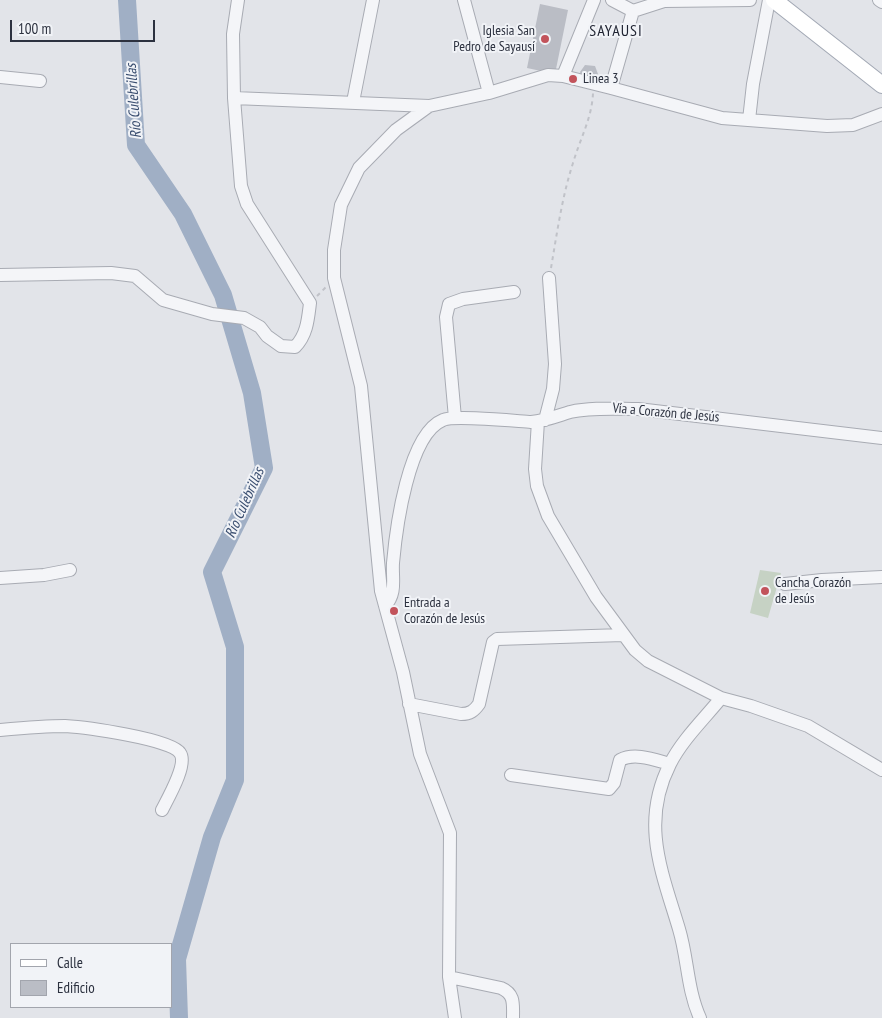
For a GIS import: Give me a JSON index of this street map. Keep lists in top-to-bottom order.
{
  "streets": {
    "street": ["Vía a Corazón de Jesús"]
  },
  "districts": ["SAYAUSI"],
  "water": ["Río Culebrillas"],
  "places": [
    "Iglesia San Pedro de Sayausí",
    "Linea 3",
    "Cancha Corazón de Jesús",
    "Entrada a Corazón de Jesús"
  ],
  "legend": ["Calle", "Edificio"],
  "scale_bar": "100 m"
}
